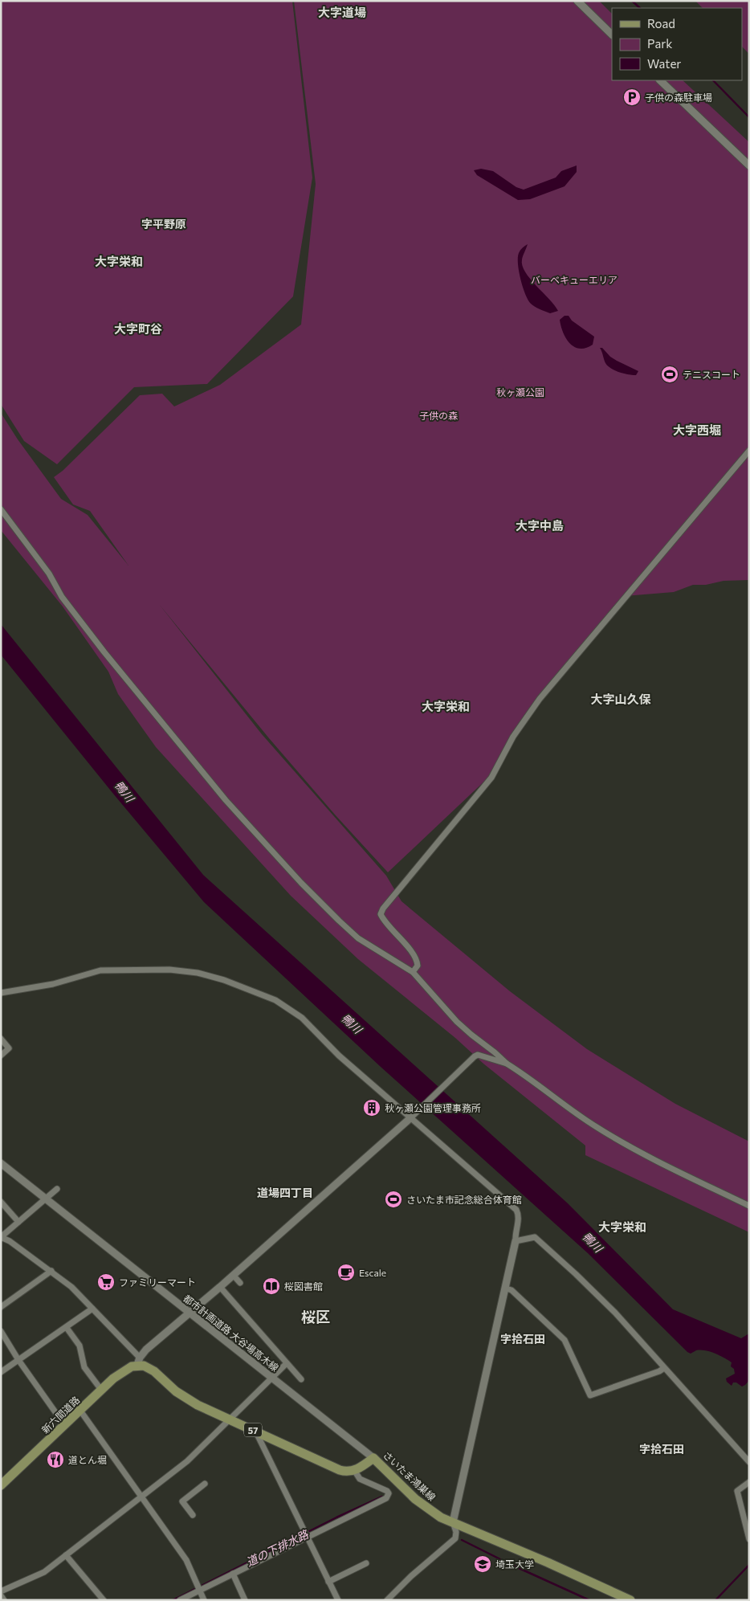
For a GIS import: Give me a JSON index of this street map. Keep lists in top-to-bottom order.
{
  "streets": {
    "main road": ["新六間道路", "57", "さいたま鴻巣線"],
    "street": ["都市計画道路 大谷場高木線"]
  },
  "crossings": [
    ["都市計画道路 大谷場高木線", "さいたま鴻巣線"],
    ["新六間道路", "57"],
    ["57", "さいたま鴻巣線"]
  ],
  "districts": [
    "大字道場",
    "字平野原",
    "大字栄和",
    "大字町谷",
    "大字西堀",
    "大字中島",
    "大字山久保",
    "大字栄和",
    "道場四丁目",
    "大字栄和",
    "桜区",
    "字拾石田",
    "字拾石田"
  ],
  "water": ["鴨川", "道の下排水路"],
  "parks": ["バーベキューエリア", "秋ヶ瀬公園", "子供の森"],
  "places": {
    "parking": ["子供の森駐車場"],
    "sports": ["テニスコート", "さいたま市記念総合体育館"],
    "building": ["秋ヶ瀬公園管理事務所"],
    "cafe": ["Escale"],
    "supermarket": ["ファミリーマート"],
    "library": ["桜図書館"],
    "restaurant": ["道とん堀"],
    "school or university": ["埼玉大学"]
  },
  "legend": ["Road", "Park", "Water"]
}
